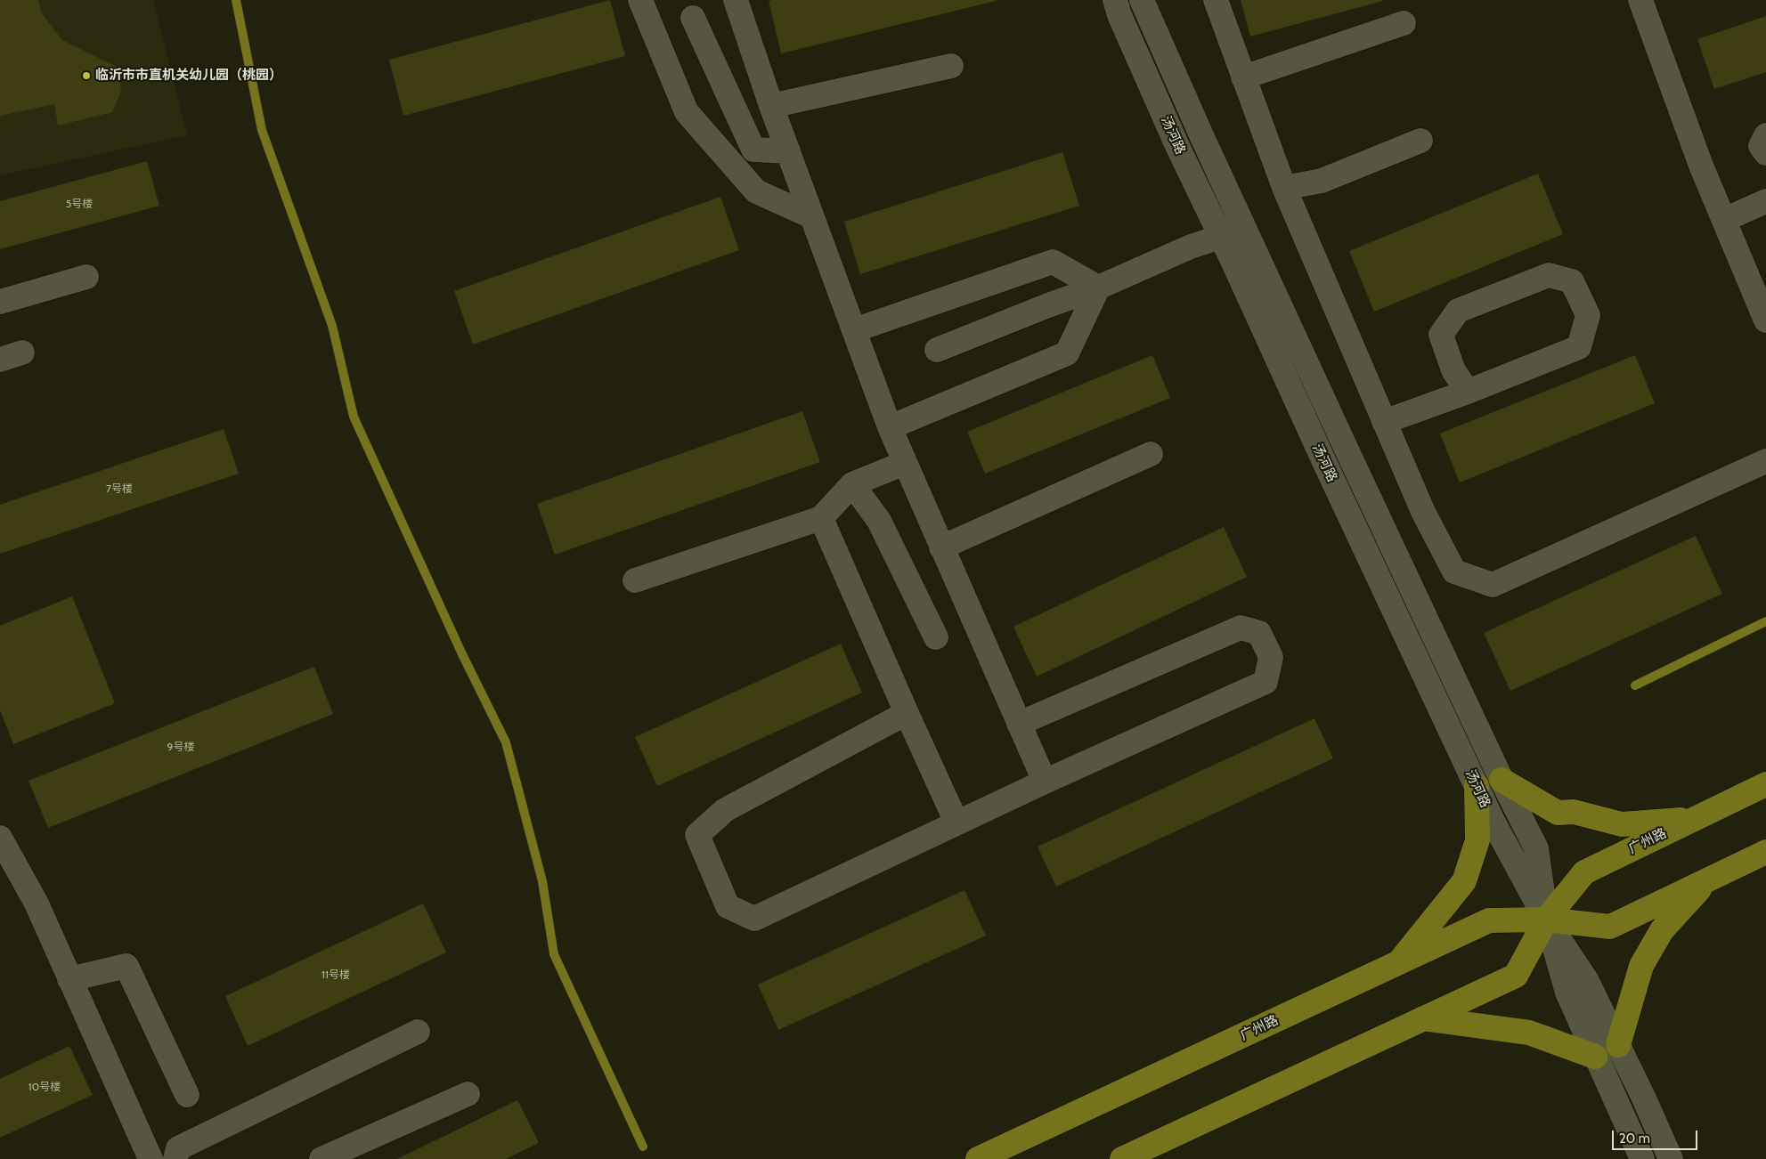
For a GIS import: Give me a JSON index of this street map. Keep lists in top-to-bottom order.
{
  "streets": {
    "main road": ["广州路"],
    "street": ["汤河路"]
  },
  "crossings": [
    ["汤河路", "广州路"]
  ],
  "places": ["临沂市市直机关幼儿园（桃园）"],
  "house_numbers": [
    "5号楼",
    "7号楼",
    "9号楼",
    "11号楼",
    "10号楼"
  ],
  "scale_bar": "20 m"
}
